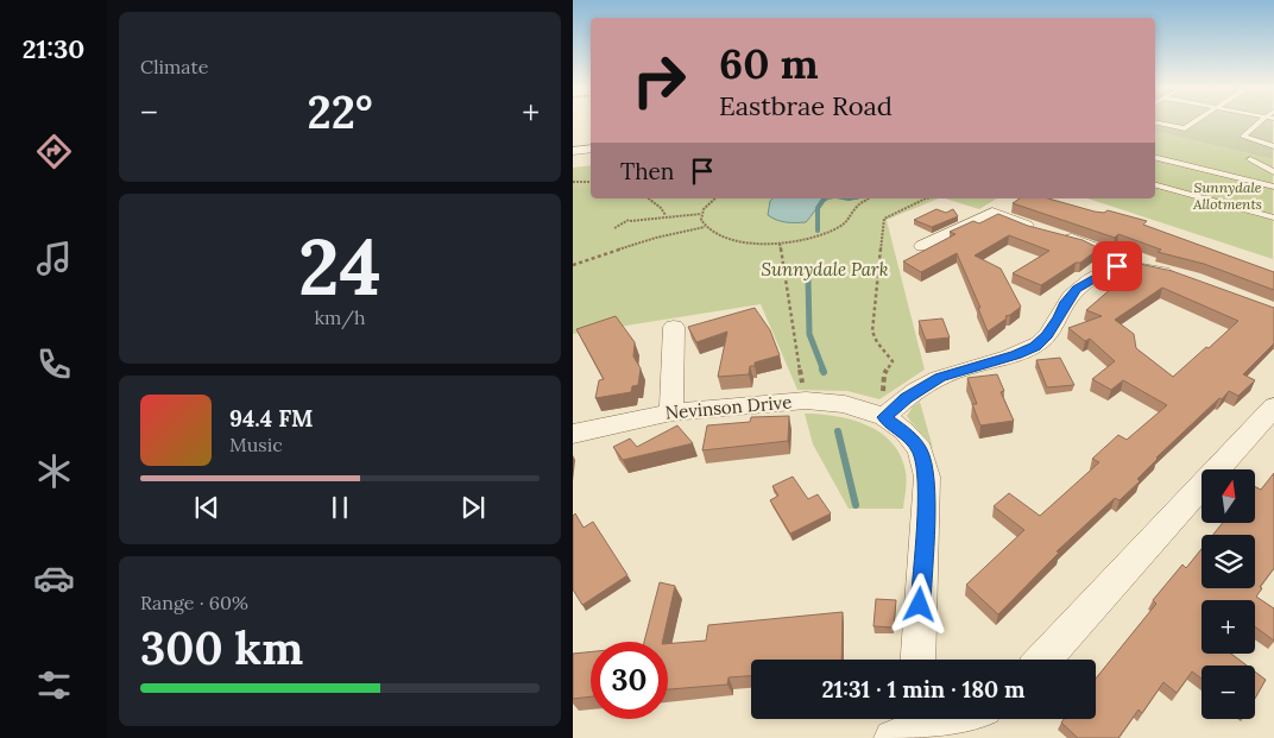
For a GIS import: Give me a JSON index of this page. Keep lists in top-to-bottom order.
{
  "streets": {
    "street": ["Nevinson Drive"]
  },
  "parks": ["Sunnydale Allotments", "Sunnydale Park"],
  "north": "top",
  "page": {
    "tabs": "21:30",
    "tile": [
      "Climate",
      ["24", "km/h"],
      ["Range · 60%", "300 km"]
    ],
    "turn": ["60 m", "Eastbrae Road"],
    "heat": ["−", "22°", "+"],
    "then": "Then",
    "song": ["94.4 FM", "Music"],
    "map_buttons": ["+", "−"],
    "limit": "30",
    "trip": "21:31 · 1 min · 180 m"
  }
}
